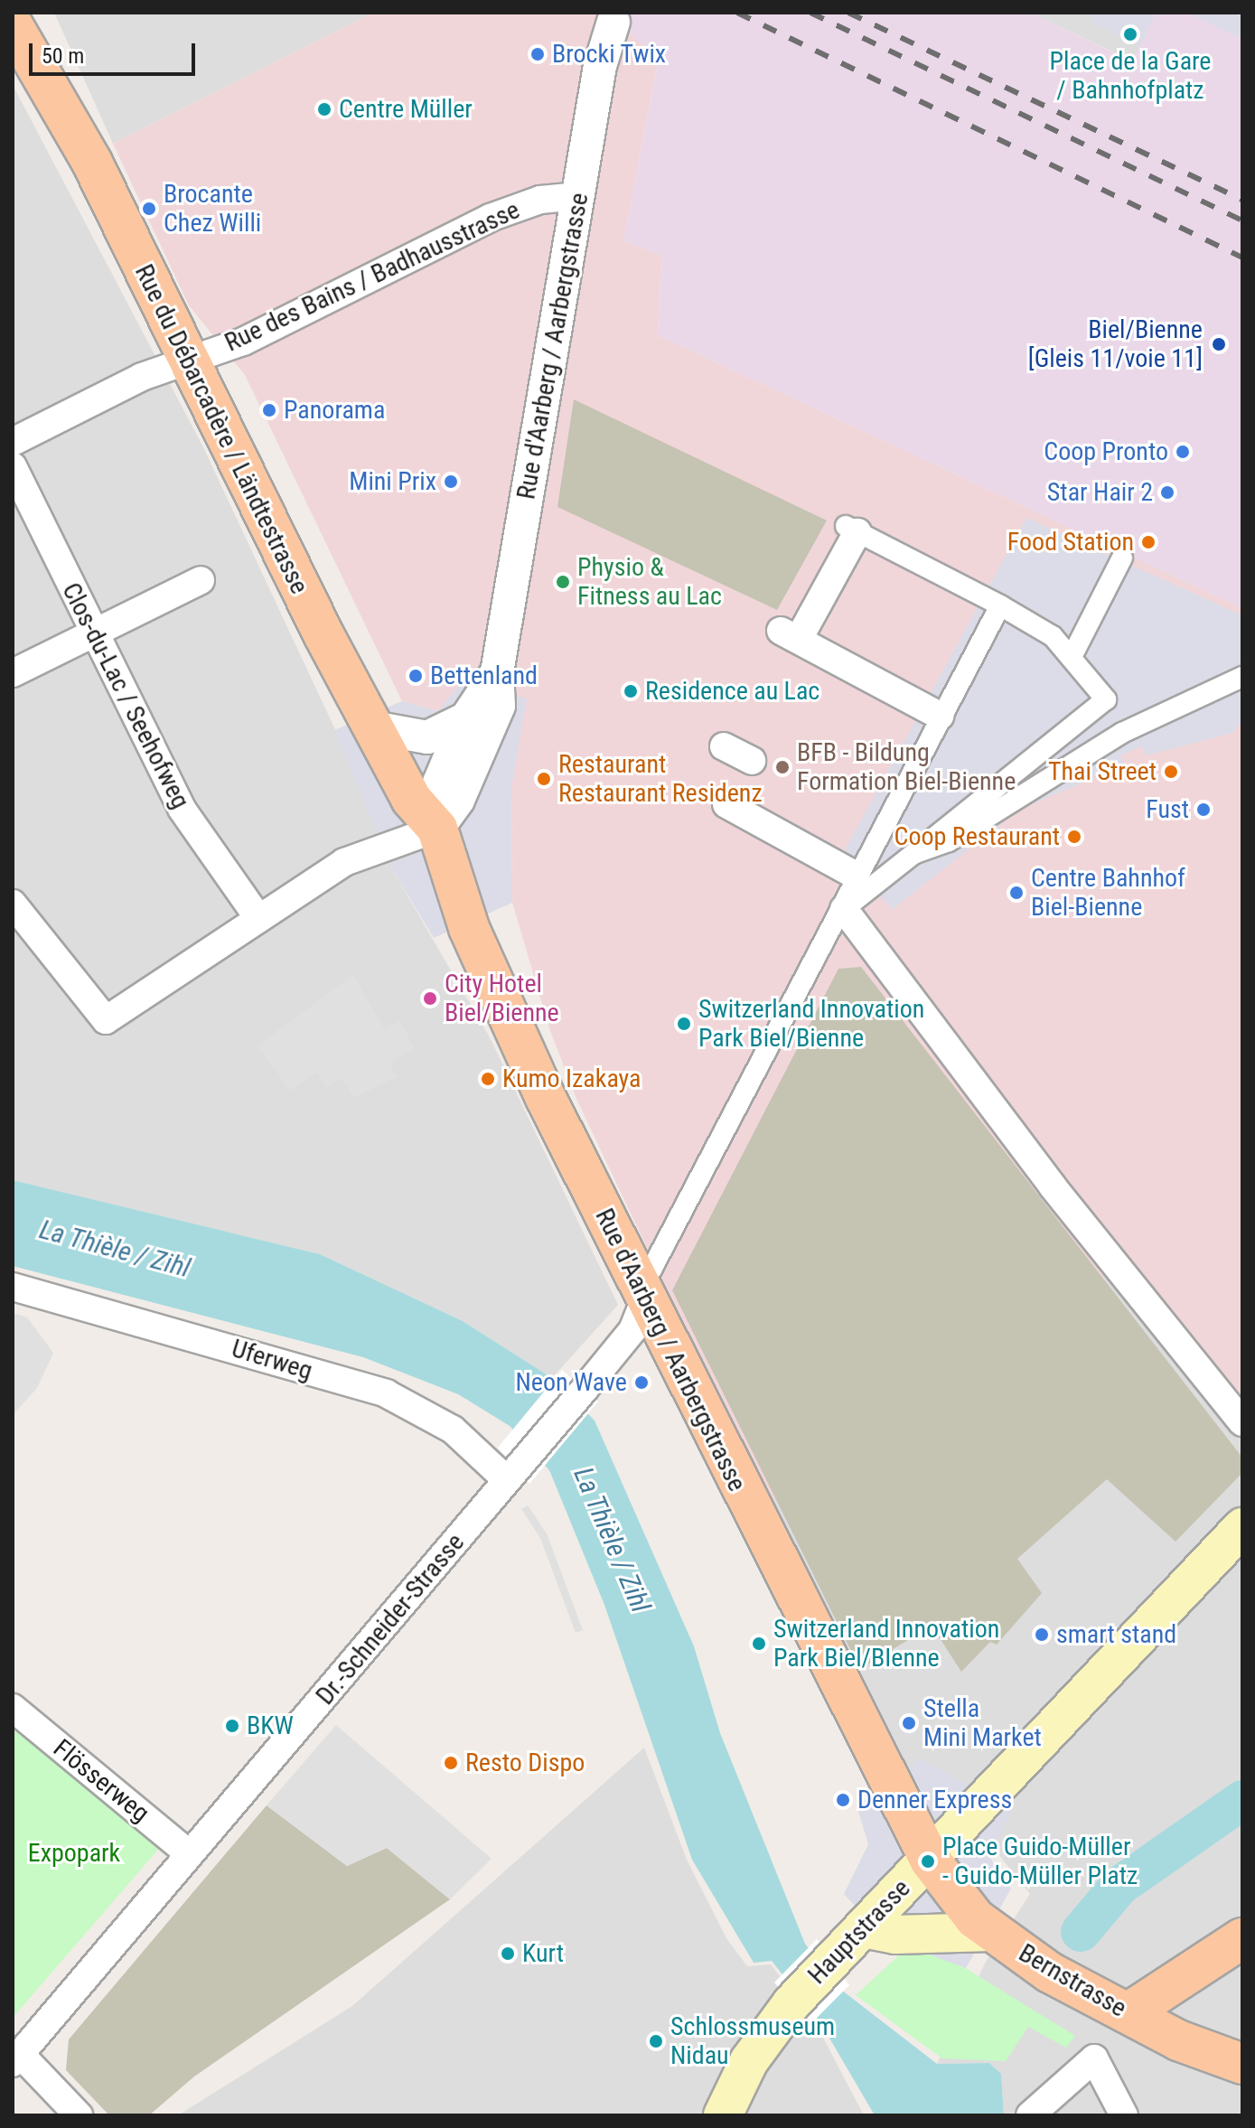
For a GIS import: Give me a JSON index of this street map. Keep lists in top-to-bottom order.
{
  "streets": {
    "main road": [
      "Rue d'Aarberg / Aarbergstrasse",
      "Rue du Débarcadère / Ländtestrasse",
      "Hauptstrasse",
      "Bernstrasse"
    ],
    "street": [
      "Rue des Bains / Badhausstrasse",
      "Clos-du-Lac / Seehofweg",
      "Uferweg",
      "Dr.-Schneider-Strasse",
      "Flösserweg"
    ]
  },
  "crossings": [
    ["Rue des Bains / Badhausstrasse", "Rue d'Aarberg / Aarbergstrasse"],
    ["Rue des Bains / Badhausstrasse", "Rue du Débarcadère / Ländtestrasse"],
    ["Rue d'Aarberg / Aarbergstrasse", "Rue du Débarcadère / Ländtestrasse"],
    ["Rue d'Aarberg / Aarbergstrasse", "Dr.-Schneider-Strasse"],
    ["Rue d'Aarberg / Aarbergstrasse", "Hauptstrasse"],
    ["Rue d'Aarberg / Aarbergstrasse", "Bernstrasse"],
    ["Uferweg", "Dr.-Schneider-Strasse"],
    ["Dr.-Schneider-Strasse", "Flösserweg"],
    ["Hauptstrasse", "Bernstrasse"]
  ],
  "water": ["La Thièle / Zihl"],
  "parks": ["Expopark"],
  "places": [
    "Place de la Gare / Bahnhofplatz",
    "Brocki Twix",
    "Centre Müller",
    "Brocante Chez Willi",
    "Biel/Bienne [Gleis 11/voie 11]",
    "Panorama",
    "Coop Pronto",
    "Mini Prix",
    "Star Hair 2",
    "Food Station",
    "Physio & Fitness au Lac",
    "Bettenland",
    "Residence au Lac",
    "BFB - Bildung Formation Biel-Bienne",
    "Thai Street",
    "Restaurant Restaurant Residenz",
    "Fust",
    "Coop Restaurant",
    "Centre Bahnhof Biel-Bienne",
    "City Hotel Biel/Bienne",
    "Switzerland Innovation Park Biel/Bienne",
    "Kumo Izakaya",
    "Neon Wave",
    "smart stand",
    "Switzerland Innovation Park Biel/BIenne",
    "Stella Mini Market",
    "BKW",
    "Resto Dispo",
    "Denner Express",
    "Place Guido-Müller - Guido-Müller Platz",
    "Kurt",
    "Schlossmuseum Nidau"
  ],
  "scale_bar": "50 m"
}
